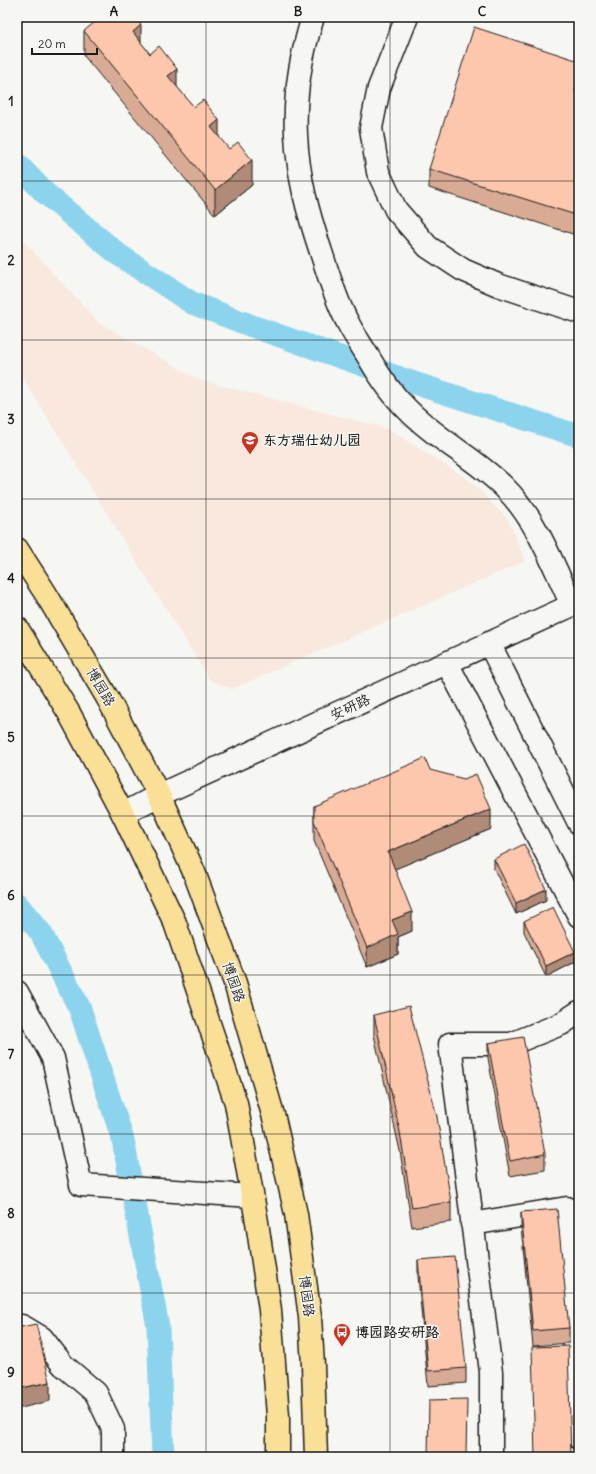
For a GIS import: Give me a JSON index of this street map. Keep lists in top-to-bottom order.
{
  "streets": {
    "main road": ["博园路"],
    "street": ["安研路"]
  },
  "crossings": [
    ["博园路", "安研路"]
  ],
  "places": {
    "school or university": ["东方瑞仕幼儿园"],
    "bus stop": ["博园路安研路"]
  },
  "scale_bar": "20 m",
  "grid": {
    "columns": ["A", "B", "C"],
    "rows": [
      "1",
      "2",
      "3",
      "4",
      "5",
      "6",
      "7",
      "8",
      "9"
    ]
  }
}
